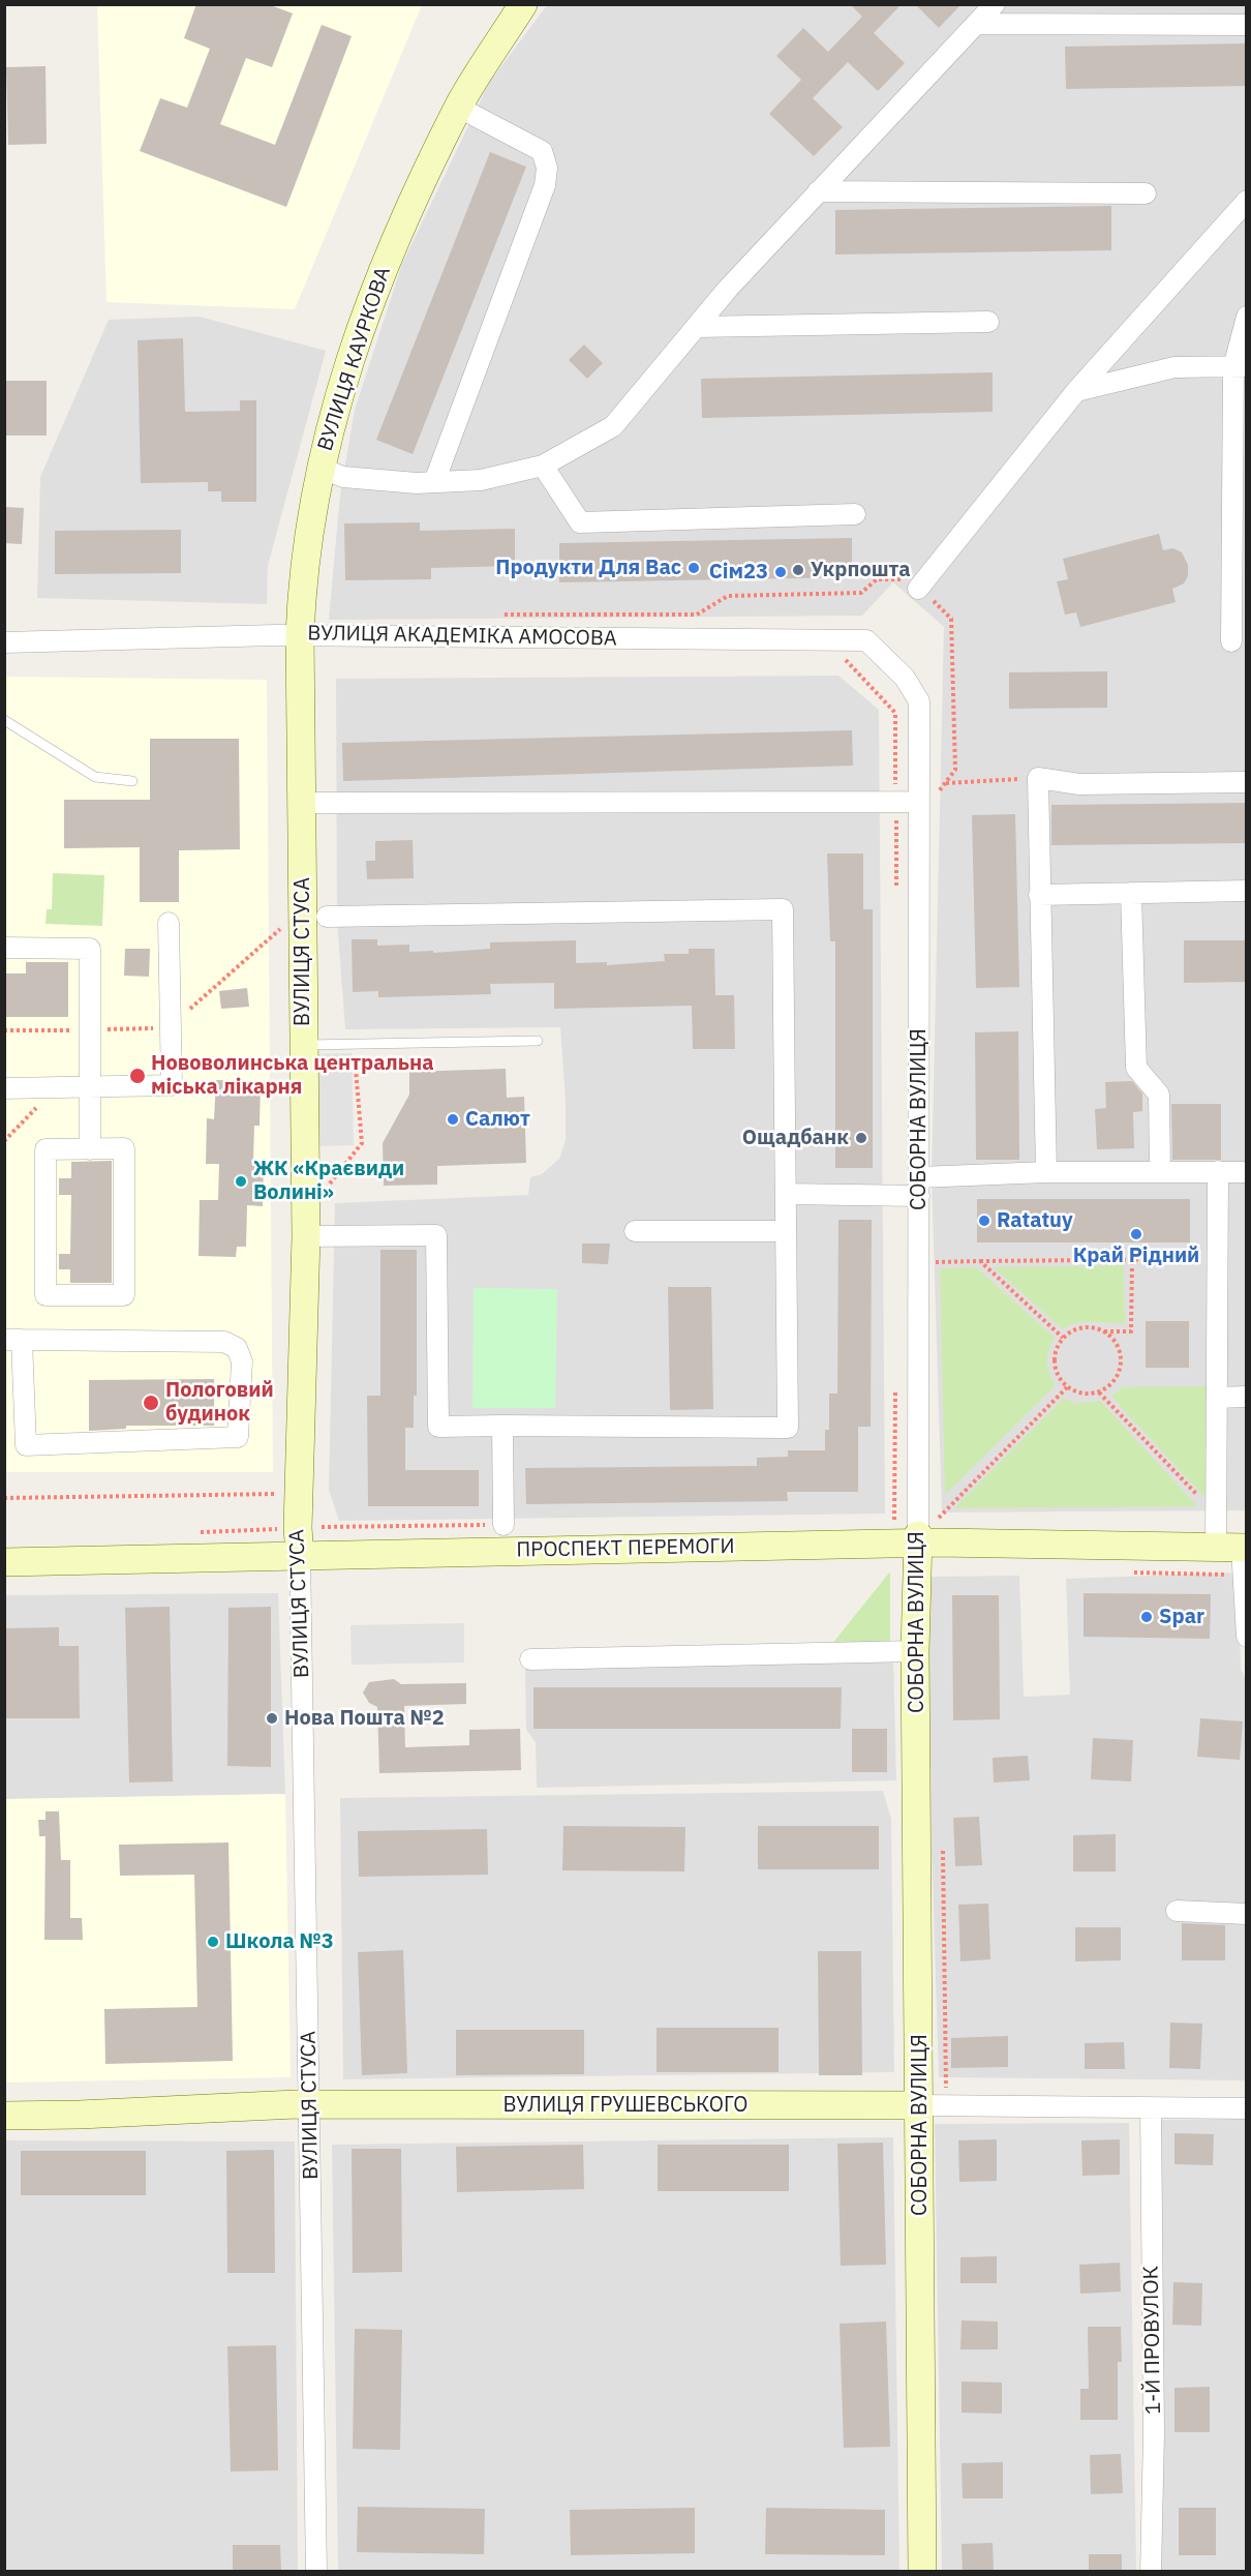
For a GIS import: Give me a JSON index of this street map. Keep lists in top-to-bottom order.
{
  "streets": {
    "street": [
      "ВУЛИЦЯ КАУРКОВА",
      "ВУЛИЦЯ АКАДЕМІКА АМОСОВА",
      "ВУЛИЦЯ СТУСА",
      "СОБОРНА ВУЛИЦЯ",
      "ПРОСПЕКТ ПЕРЕМОГИ",
      "ВУЛИЦЯ ГРУШЕВСЬКОГО",
      "1-Й ПРОВУЛОК"
    ]
  },
  "crossings": [
    ["ВУЛИЦЯ КАУРКОВА", "ВУЛИЦЯ АКАДЕМІКА АМОСОВА"],
    ["ВУЛИЦЯ КАУРКОВА", "ВУЛИЦЯ СТУСА"],
    ["ВУЛИЦЯ АКАДЕМІКА АМОСОВА", "ВУЛИЦЯ СТУСА"],
    ["ВУЛИЦЯ АКАДЕМІКА АМОСОВА", "СОБОРНА ВУЛИЦЯ"],
    ["ВУЛИЦЯ СТУСА", "ПРОСПЕКТ ПЕРЕМОГИ"],
    ["ВУЛИЦЯ СТУСА", "ВУЛИЦЯ ГРУШЕВСЬКОГО"],
    ["СОБОРНА ВУЛИЦЯ", "ПРОСПЕКТ ПЕРЕМОГИ"],
    ["СОБОРНА ВУЛИЦЯ", "ВУЛИЦЯ ГРУШЕВСЬКОГО"],
    ["ВУЛИЦЯ ГРУШЕВСЬКОГО", "1-Й ПРОВУЛОК"]
  ],
  "places": [
    "Продукти Для Вас",
    "Укрпошта",
    "Сім23",
    "Нововолинська центральна міська лікарня",
    "Салют",
    "Ощадбанк",
    "ЖК «Краєвиди Волині»",
    "Ratatuy",
    "Край Рідний",
    "Пологовий будинок",
    "Spar",
    "Нова Пошта №2",
    "Школа №3"
  ]
}
